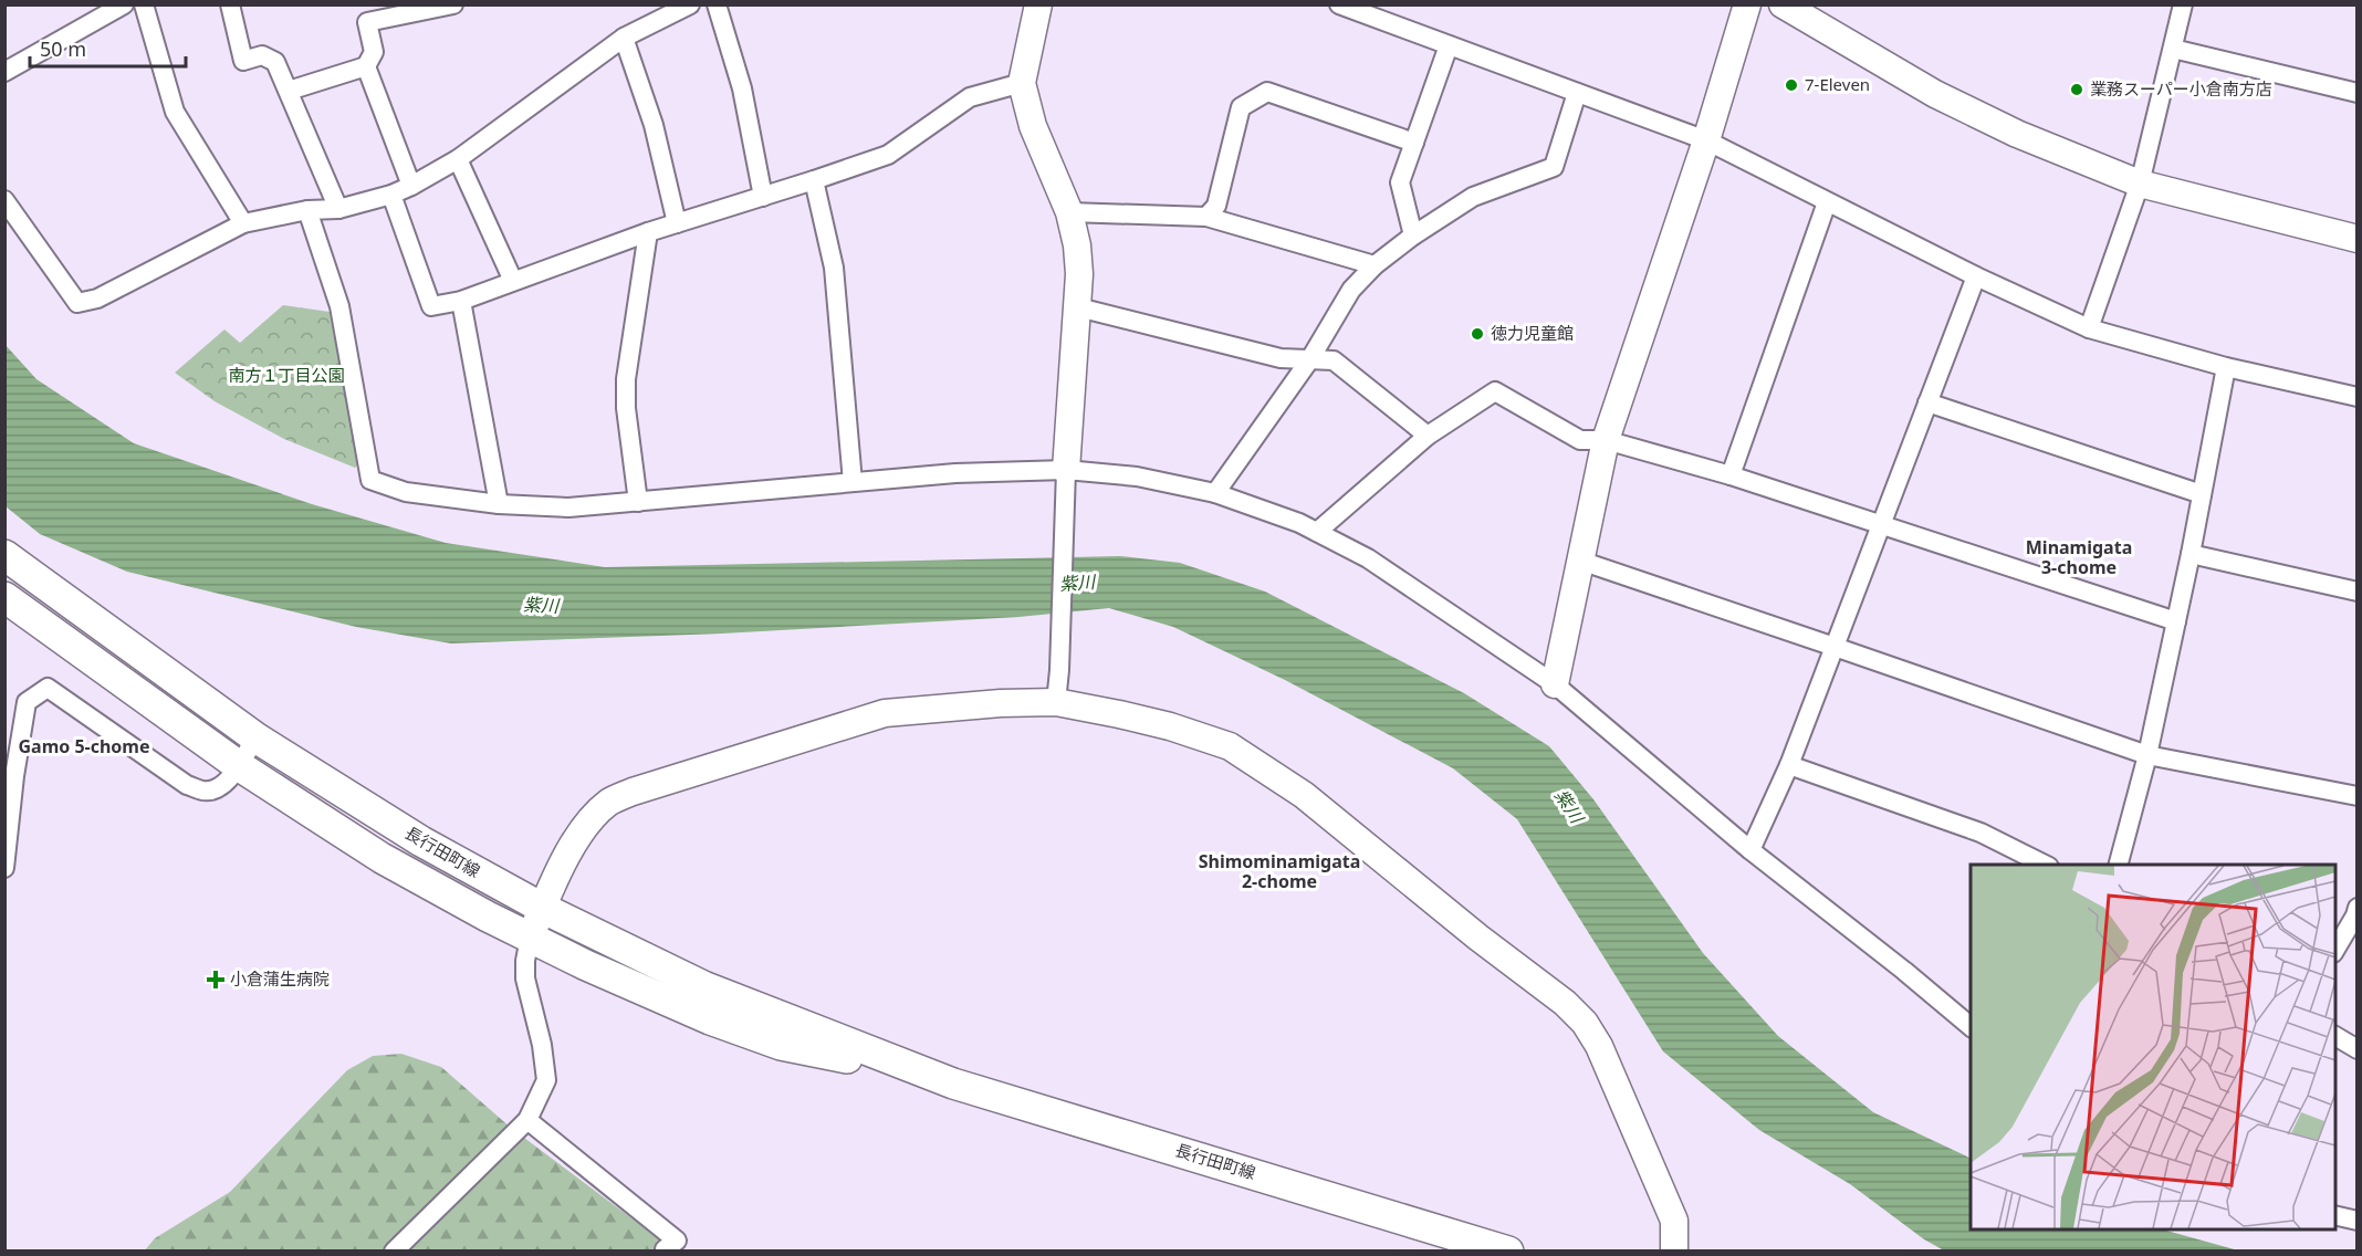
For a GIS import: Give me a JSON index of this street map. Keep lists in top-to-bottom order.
{
  "streets": {
    "main road": ["長行田町線"]
  },
  "districts": ["Minamigata 3-chome", "Gamo 5-chome", "Shimominamigata 2-chome"],
  "water": ["紫川"],
  "parks": ["南方１丁目公園"],
  "places": {
    "other": ["7-Eleven", "業務スーパー小倉南方店", "徳力児童館"],
    "health": ["小倉蒲生病院"]
  },
  "scale_bar": "50 m"
}
